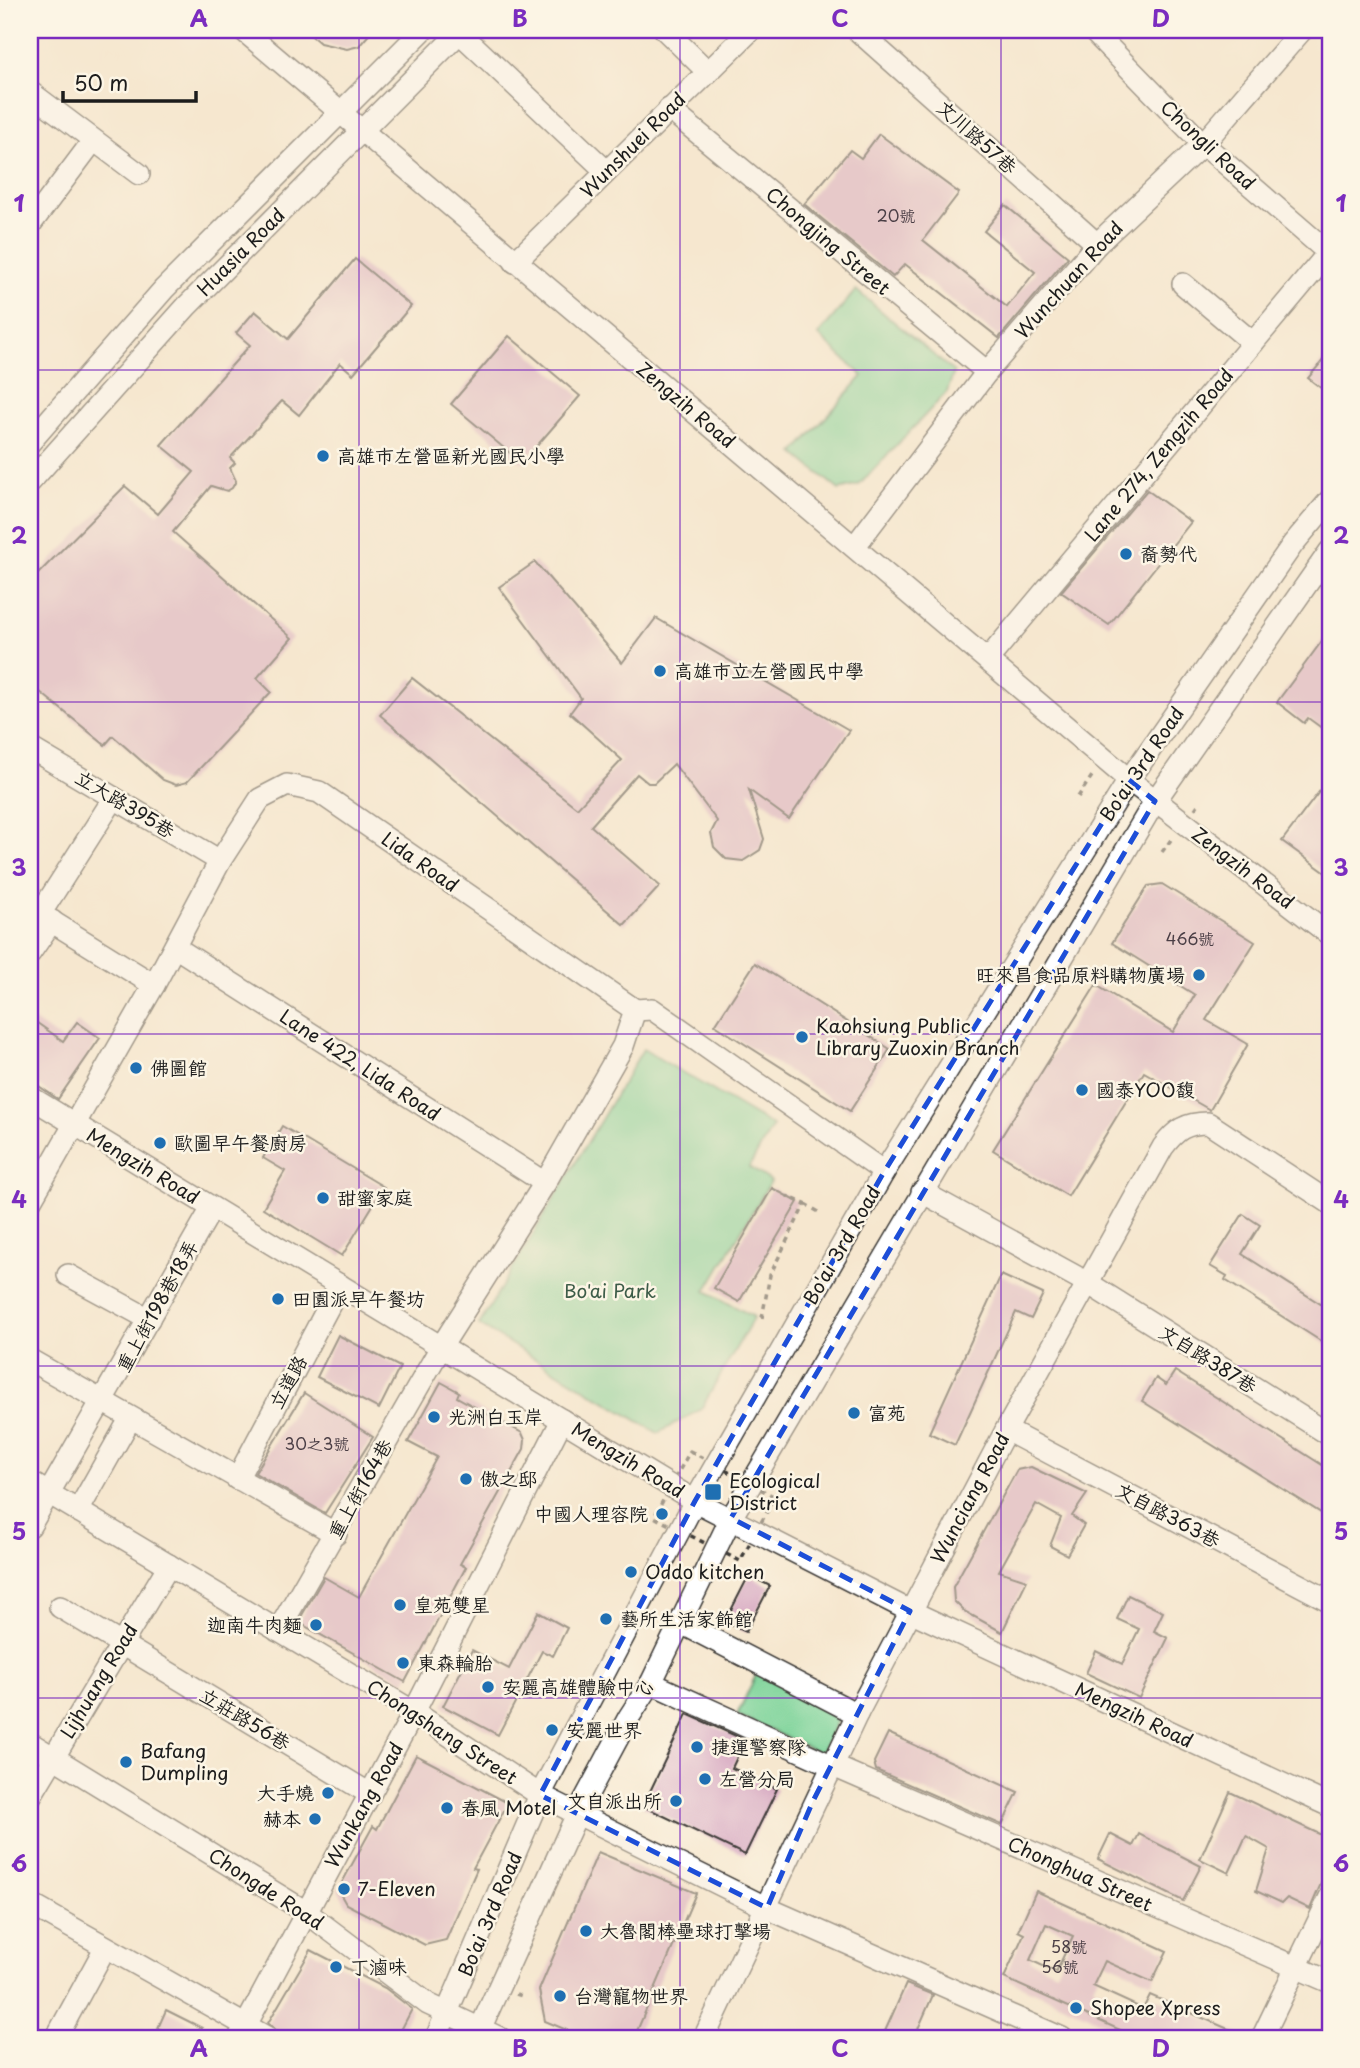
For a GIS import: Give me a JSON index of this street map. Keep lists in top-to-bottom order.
{
  "streets": {
    "street": [
      "文川路57巷",
      "Wunshuei Road",
      "Chongli Road",
      "Chongjing Street",
      "Huasia Road",
      "Wunchuan Road",
      "Zengzih Road",
      "Lane 274, Zengzih Road",
      "Bo'ai 3rd Road",
      "立大路395巷",
      "Lida Road",
      "Lane 422, Lida Road",
      "Mengzih Road",
      "重上街198巷18弄",
      "文自路387巷",
      "立道路",
      "重上街164巷",
      "Wunciang Road",
      "文自路363巷",
      "Lijhuang Road",
      "立莊路56巷",
      "Chongshang Street",
      "Wunkang Road",
      "Chonghua Street",
      "Chongde Road"
    ]
  },
  "crossings": [
    ["文川路57巷", "Wunchuan Road"],
    ["Wunshuei Road", "Chongjing Street"],
    ["Wunshuei Road", "Zengzih Road"],
    ["Chongli Road", "Wunchuan Road"],
    ["Chongli Road", "Lane 274, Zengzih Road"],
    ["Chongjing Street", "Wunchuan Road"],
    ["Huasia Road", "Zengzih Road"],
    ["Wunchuan Road", "Zengzih Road"],
    ["Zengzih Road", "Lane 274, Zengzih Road"],
    ["Zengzih Road", "Bo'ai 3rd Road"],
    ["Bo'ai 3rd Road", "Lida Road"],
    ["Bo'ai 3rd Road", "Mengzih Road"],
    ["Bo'ai 3rd Road", "文自路387巷"],
    ["Bo'ai 3rd Road", "Chongshang Street"],
    ["Bo'ai 3rd Road", "Chonghua Street"],
    ["Bo'ai 3rd Road", "Chongde Road"],
    ["立大路395巷", "Lida Road"],
    ["Lida Road", "Lane 422, Lida Road"],
    ["Lida Road", "Mengzih Road"],
    ["Mengzih Road", "重上街198巷18弄"],
    ["Mengzih Road", "立道路"],
    ["Mengzih Road", "重上街164巷"],
    ["Mengzih Road", "Wunciang Road"],
    ["Mengzih Road", "Wunkang Road"],
    ["重上街198巷18弄", "Chongshang Street"],
    ["文自路387巷", "Wunciang Road"],
    ["重上街164巷", "Chongshang Street"],
    ["Wunciang Road", "文自路363巷"],
    ["Wunciang Road", "Chongshang Street"],
    ["Wunciang Road", "Chonghua Street"],
    ["Lijhuang Road", "立莊路56巷"],
    ["Lijhuang Road", "Chongshang Street"],
    ["Lijhuang Road", "Chongde Road"],
    ["立莊路56巷", "Wunkang Road"],
    ["Chongshang Street", "Wunkang Road"],
    ["Wunkang Road", "Chongde Road"]
  ],
  "parks": ["Bo'ai Park"],
  "places": {
    "other": [
      "高雄市左營區新光國民小學",
      "裔勢代",
      "高雄市立左營國民中學",
      "旺來昌食品原料購物廣場",
      "Kaohsiung Public Library Zuoxin Branch",
      "佛圖館",
      "國泰YOO馥",
      "歐圖早午餐廚房",
      "甜蜜家庭",
      "田園派早午餐坊",
      "富苑",
      "光洲白玉岸",
      "傲之邸",
      "中國人理容院",
      "Oddo kitchen",
      "皇苑雙星",
      "藝所生活家飾館",
      "迦南牛肉麵",
      "東森輪胎",
      "安麗高雄體驗中心",
      "安麗世界",
      "捷運警察隊",
      "Bafang Dumpling",
      "左營分局",
      "大手燒",
      "文自派出所",
      "春風 Motel",
      "赫本",
      "7-Eleven",
      "大魯閣棒壘球打擊場",
      "丁滷味",
      "台灣寵物世界",
      "Shopee Xpress"
    ],
    "transit": ["Ecological District"]
  },
  "house_numbers": [
    "20號",
    "466號",
    "30之3號",
    "58號",
    "56號"
  ],
  "scale_bar": "50 m",
  "grid": {
    "columns": [
      "A",
      "B",
      "C",
      "D"
    ],
    "rows": [
      "1",
      "2",
      "3",
      "4",
      "5",
      "6"
    ]
  }
}
